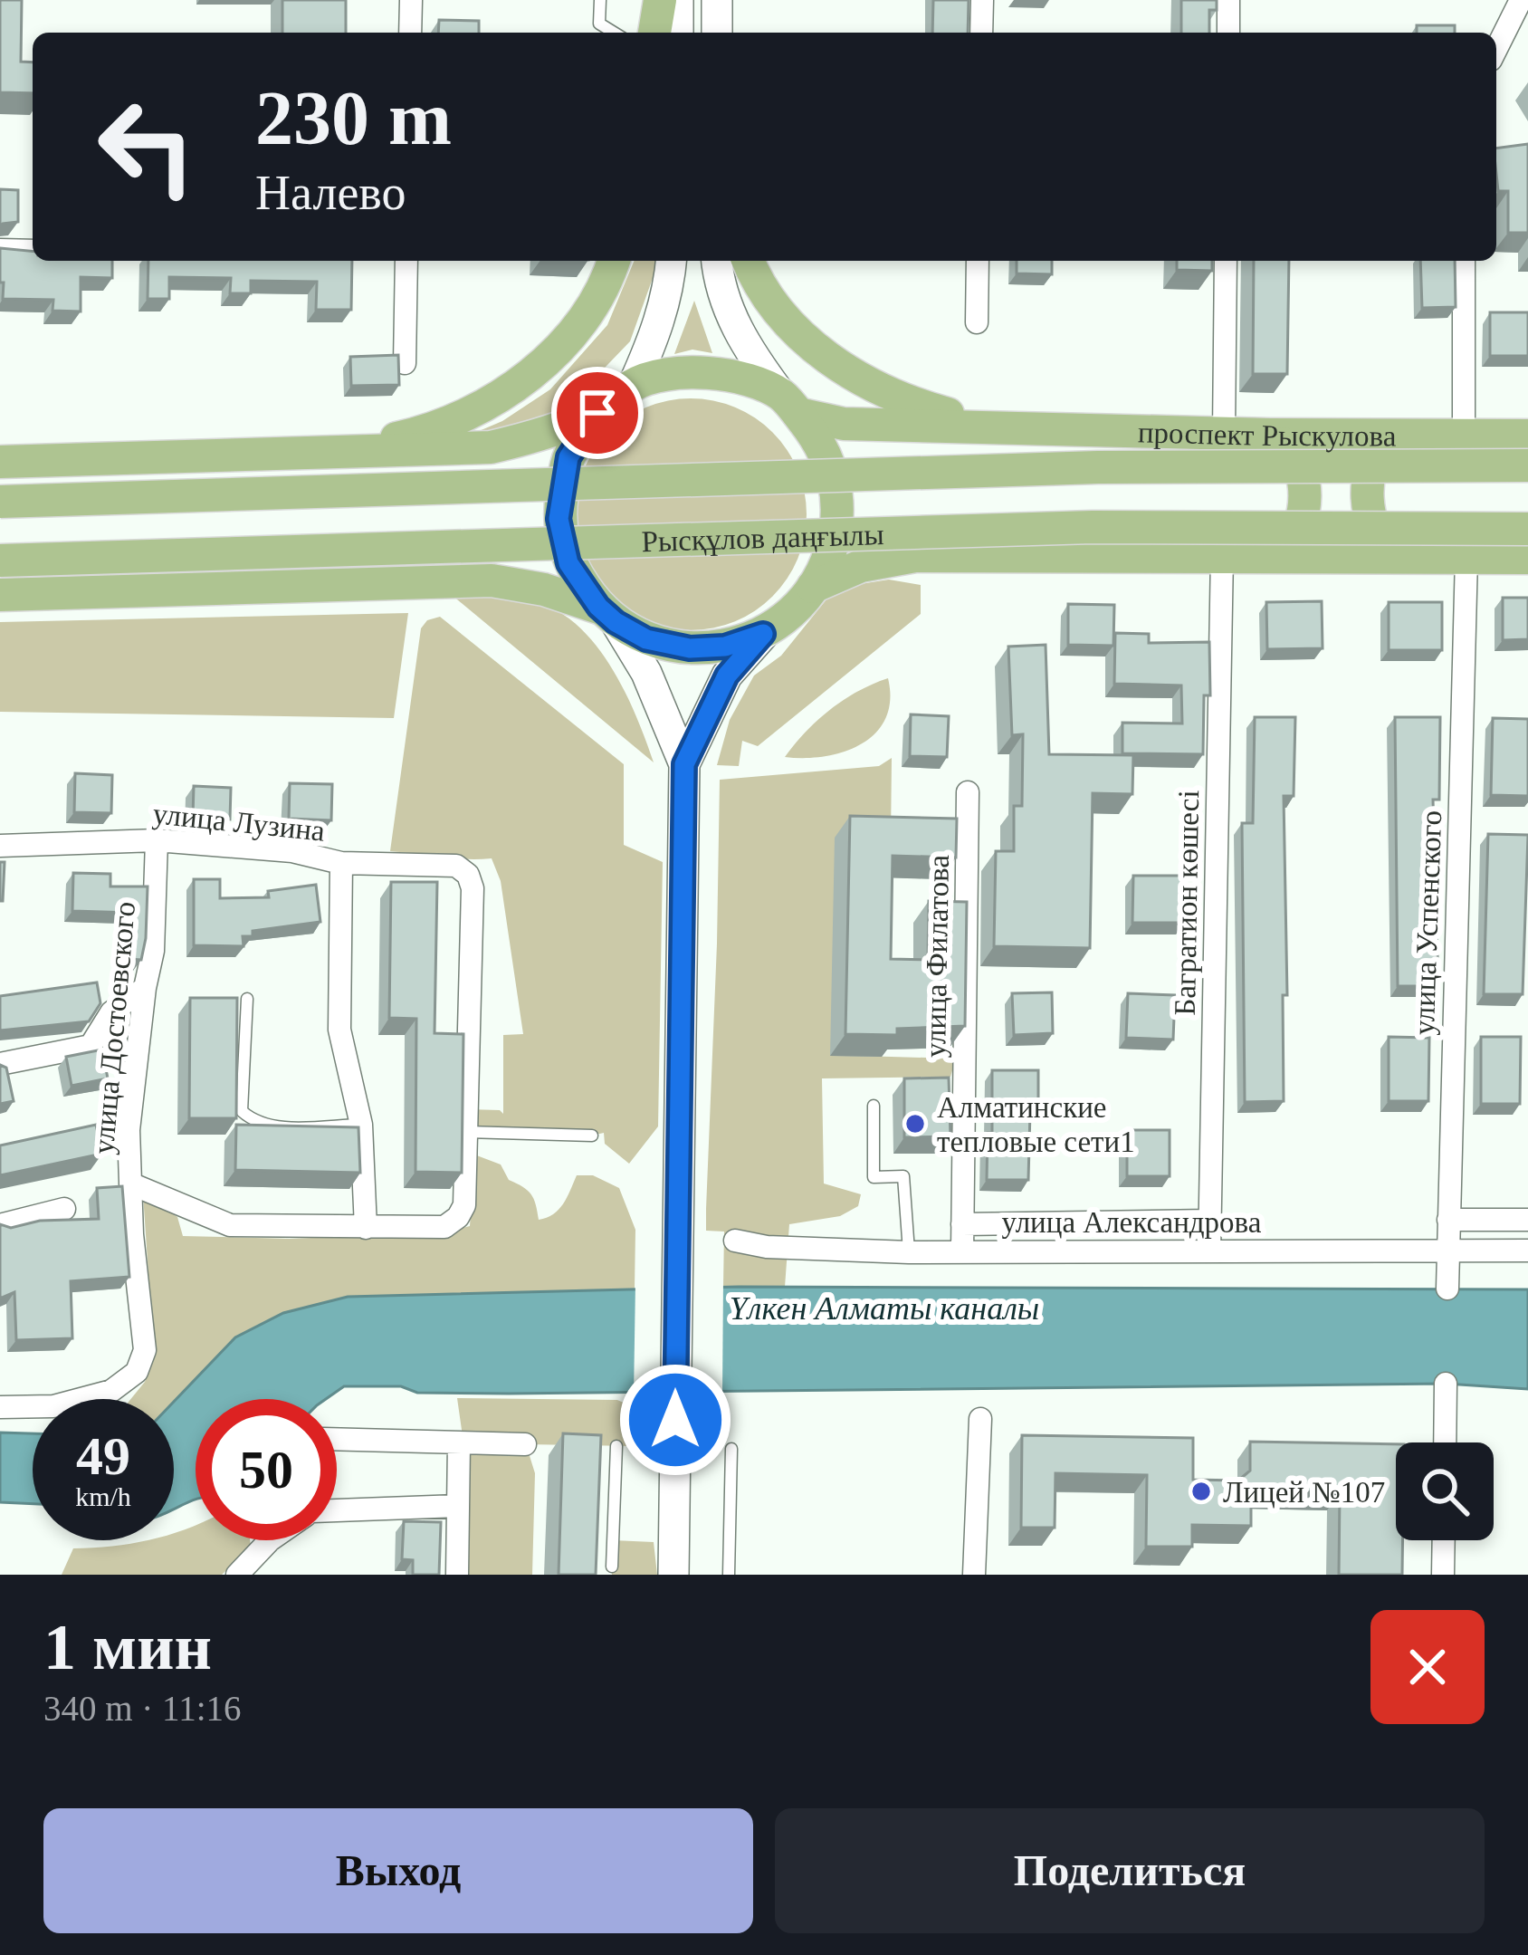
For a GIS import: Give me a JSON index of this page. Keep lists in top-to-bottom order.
{
  "streets": {
    "main road": ["проспект Рыскулова", "Рысқұлов даңғылы"],
    "street": [
      "улица Лузина",
      "Багратион көшесі",
      "улица Успенского",
      "улица Филатова",
      "улица Достоевского",
      "улица Александрова"
    ]
  },
  "crossings": [
    ["улица Лузина", "улица Достоевского"],
    ["Багратион көшесі", "улица Александрова"],
    ["улица Успенского", "улица Александрова"],
    ["улица Филатова", "улица Александрова"]
  ],
  "water": ["Үлкен Алматы каналы"],
  "places": ["Алматинские тепловые сети1", "Лицей №107"],
  "page": {
    "turn": ["230 m", "Налево"],
    "speed": "49 km/h",
    "limit": "50",
    "heading": ["1 мин", "340 m · 11:16"],
    "buttons": ["Выход", "Поделиться"]
  }
}
